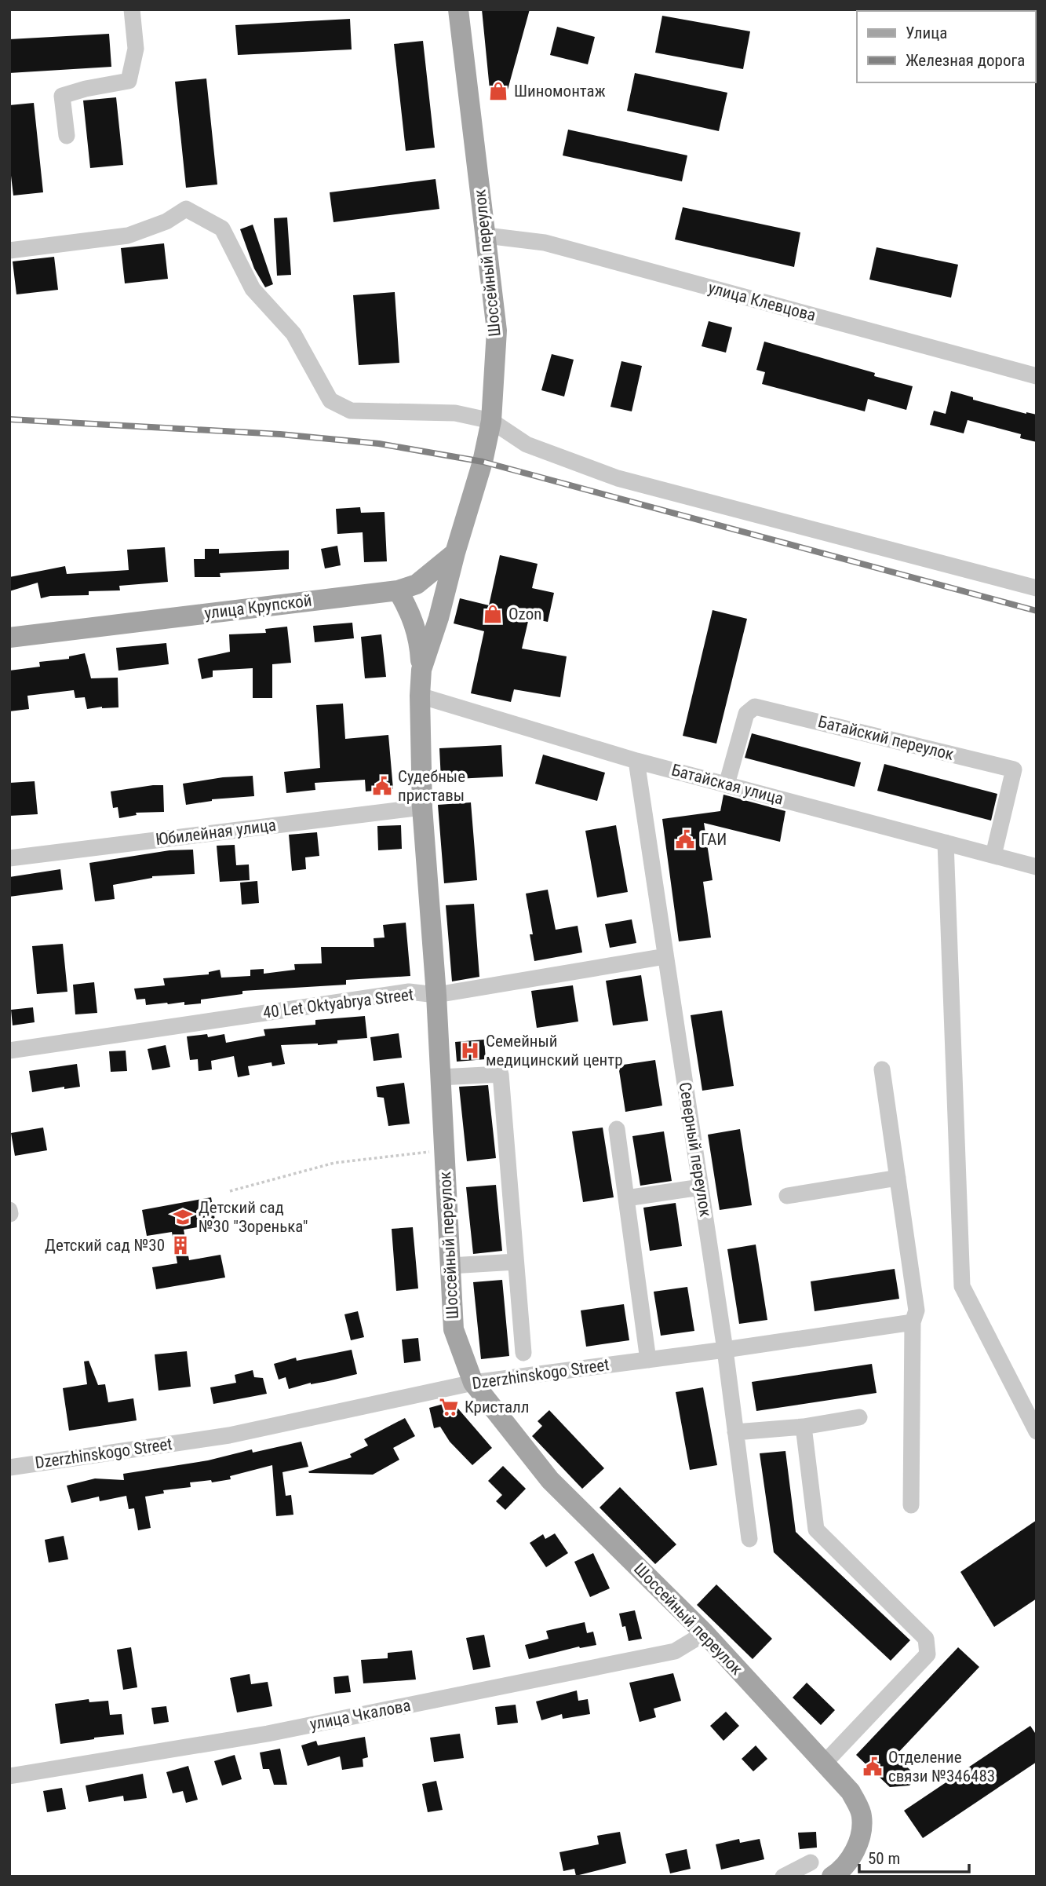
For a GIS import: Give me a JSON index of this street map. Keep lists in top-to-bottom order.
{
  "streets": {
    "main road": ["Шоссейный переулок", "улица Крупской"],
    "street": [
      "улица Клевцова",
      "Батайский переулок",
      "Батайская улица",
      "Юбилейная улица",
      "40 Let Oktyabrya Street",
      "Северный переулок",
      "Dzerzhinskogo Street",
      "улица Чкалова"
    ]
  },
  "crossings": [
    ["Шоссейный переулок", "улица Клевцова"],
    ["Шоссейный переулок", "улица Крупской"],
    ["Шоссейный переулок", "Батайская улица"],
    ["Шоссейный переулок", "Юбилейная улица"],
    ["Шоссейный переулок", "40 Let Oktyabrya Street"],
    ["Шоссейный переулок", "Dzerzhinskogo Street"],
    ["Шоссейный переулок", "улица Чкалова"],
    ["Батайский переулок", "Батайская улица"],
    ["Батайская улица", "Северный переулок"],
    ["40 Let Oktyabrya Street", "Северный переулок"],
    ["Северный переулок", "Dzerzhinskogo Street"]
  ],
  "places": {
    "shop": ["Шиномонтаж", "Ozon"],
    "public building": ["Судебные приставы", "ГАИ", "Отделение связи №346483"],
    "hospital": ["Семейный медицинский центр"],
    "school or university": ["Детский сад №30 \"Зоренька\""],
    "building": ["Детский сад №30"],
    "supermarket": ["Кристалл"]
  },
  "legend": ["Улица", "Железная дорога"],
  "scale_bar": "50 m"
}
